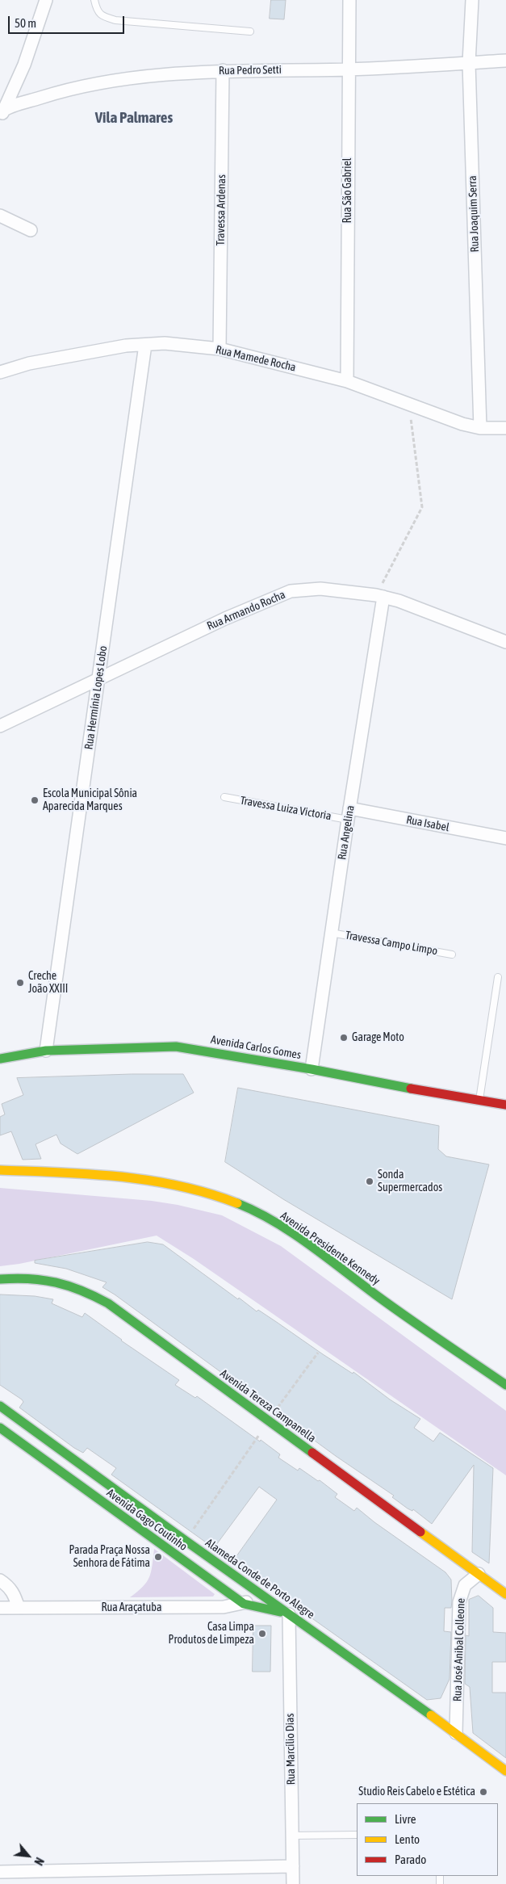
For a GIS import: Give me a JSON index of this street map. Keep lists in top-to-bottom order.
{
  "streets": {
    "main road": [
      "Avenida Carlos Gomes",
      "Avenida Presidente Kennedy",
      "Avenida Tereza Campanella",
      "Avenida Gago Coutinho",
      "Alameda Conde de Porto Alegre"
    ],
    "street": [
      "Rua Pedro Setti",
      "Rua São Gabriel",
      "Travessa Ardenas",
      "Rua Joaquim Serra",
      "Rua Mamede Rocha",
      "Rua Armando Rocha",
      "Rua Hermínia Lopes Lobo",
      "Rua Isabel",
      "Rua Angelina",
      "Rua Araçatuba",
      "Rua José Anibal Colleone",
      "Rua Marcílio Dias"
    ],
    "lane": ["Travessa Luiza Victoria", "Travessa Campo Limpo"]
  },
  "crossings": [
    ["Rua Pedro Setti", "Rua São Gabriel"],
    ["Rua Pedro Setti", "Travessa Ardenas"],
    ["Rua Pedro Setti", "Rua Joaquim Serra"],
    ["Rua São Gabriel", "Rua Mamede Rocha"],
    ["Travessa Ardenas", "Rua Mamede Rocha"],
    ["Rua Joaquim Serra", "Rua Mamede Rocha"],
    ["Rua Mamede Rocha", "Rua Hermínia Lopes Lobo"],
    ["Rua Armando Rocha", "Rua Hermínia Lopes Lobo"],
    ["Rua Armando Rocha", "Rua Angelina"],
    ["Rua Hermínia Lopes Lobo", "Avenida Carlos Gomes"],
    ["Travessa Luiza Victoria", "Rua Isabel"],
    ["Travessa Luiza Victoria", "Rua Angelina"],
    ["Rua Isabel", "Rua Angelina"],
    ["Rua Angelina", "Travessa Campo Limpo"],
    ["Rua Angelina", "Avenida Carlos Gomes"],
    ["Avenida Tereza Campanella", "Rua José Anibal Colleone"],
    ["Avenida Gago Coutinho", "Alameda Conde de Porto Alegre"],
    ["Avenida Gago Coutinho", "Rua Araçatuba"],
    ["Avenida Gago Coutinho", "Rua Marcílio Dias"],
    ["Alameda Conde de Porto Alegre", "Rua Araçatuba"],
    ["Alameda Conde de Porto Alegre", "Rua José Anibal Colleone"],
    ["Alameda Conde de Porto Alegre", "Rua Marcílio Dias"]
  ],
  "districts": ["Vila Palmares"],
  "places": [
    "Escola Municipal Sônia Aparecida Marques",
    "Creche João XXIII",
    "Garage Moto",
    "Sonda Supermercados",
    "Parada Praça Nossa Senhora de Fátima",
    "Casa Limpa Produtos de Limpeza",
    "Studio Reis Cabelo e Estética"
  ],
  "legend": ["Livre", "Lento", "Parado"],
  "scale_bar": "50 m",
  "north": "bottom right"
}
